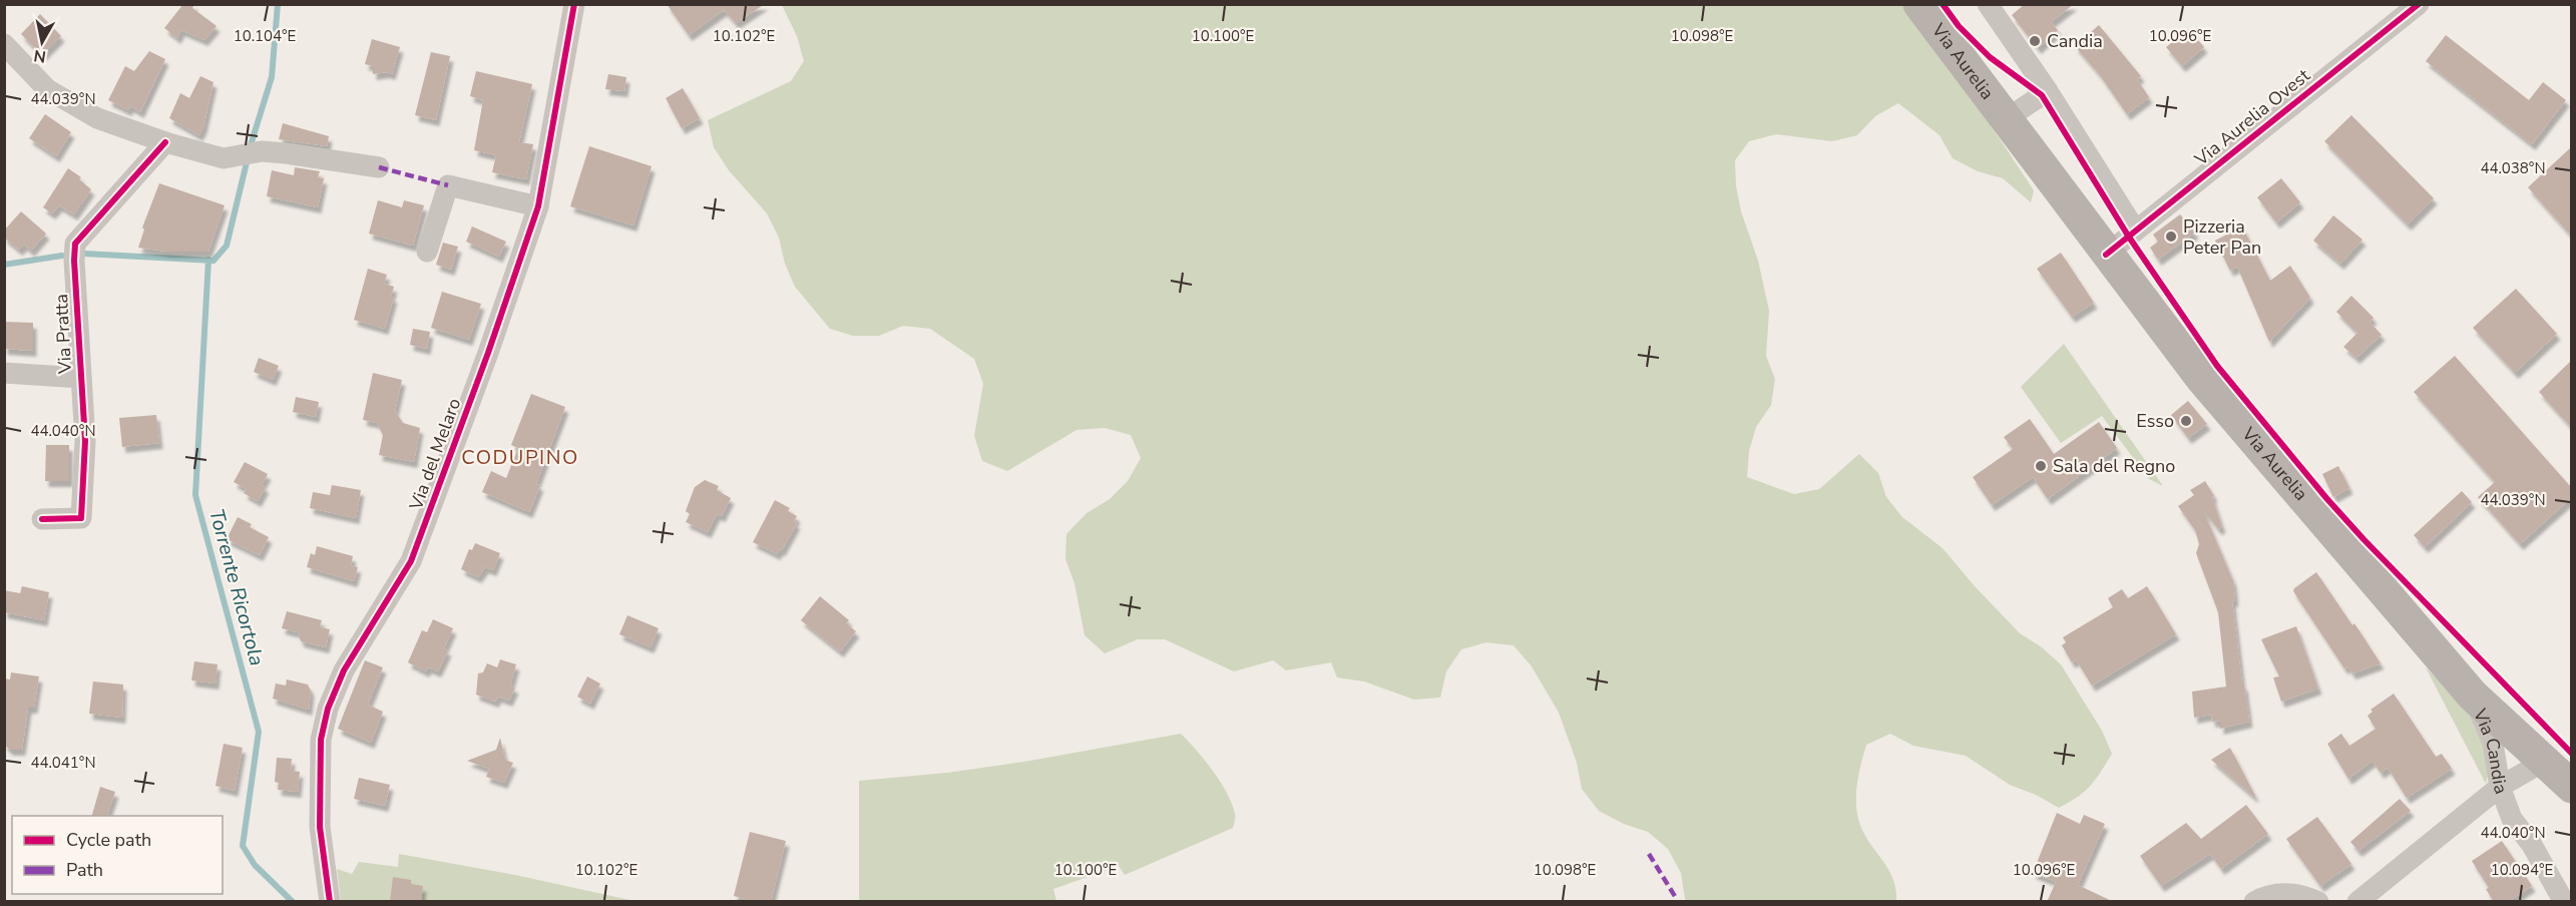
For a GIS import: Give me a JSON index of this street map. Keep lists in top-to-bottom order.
{
  "streets": {
    "main road": ["Via Aurelia"],
    "street": [
      "Via Aurelia Ovest",
      "Via Pratta",
      "Via del Melaro",
      "Via Candia"
    ]
  },
  "crossings": [
    ["Via Aurelia", "Via Aurelia Ovest"],
    ["Via Aurelia", "Via Candia"]
  ],
  "districts": ["CODUPINO"],
  "water": ["Torrente Ricortola"],
  "places": [
    "Candia",
    "Pizzeria Peter Pan",
    "Esso",
    "Sala del Regno"
  ],
  "legend": ["Cycle path", "Path"],
  "north": "bottom",
  "coordinates": [
    "10.104°E",
    "10.102°E",
    "10.100°E",
    "10.098°E",
    "10.096°E",
    "44.039°N",
    "44.038°N",
    "44.040°N",
    "44.041°N",
    "10.094°E"
  ]
}
